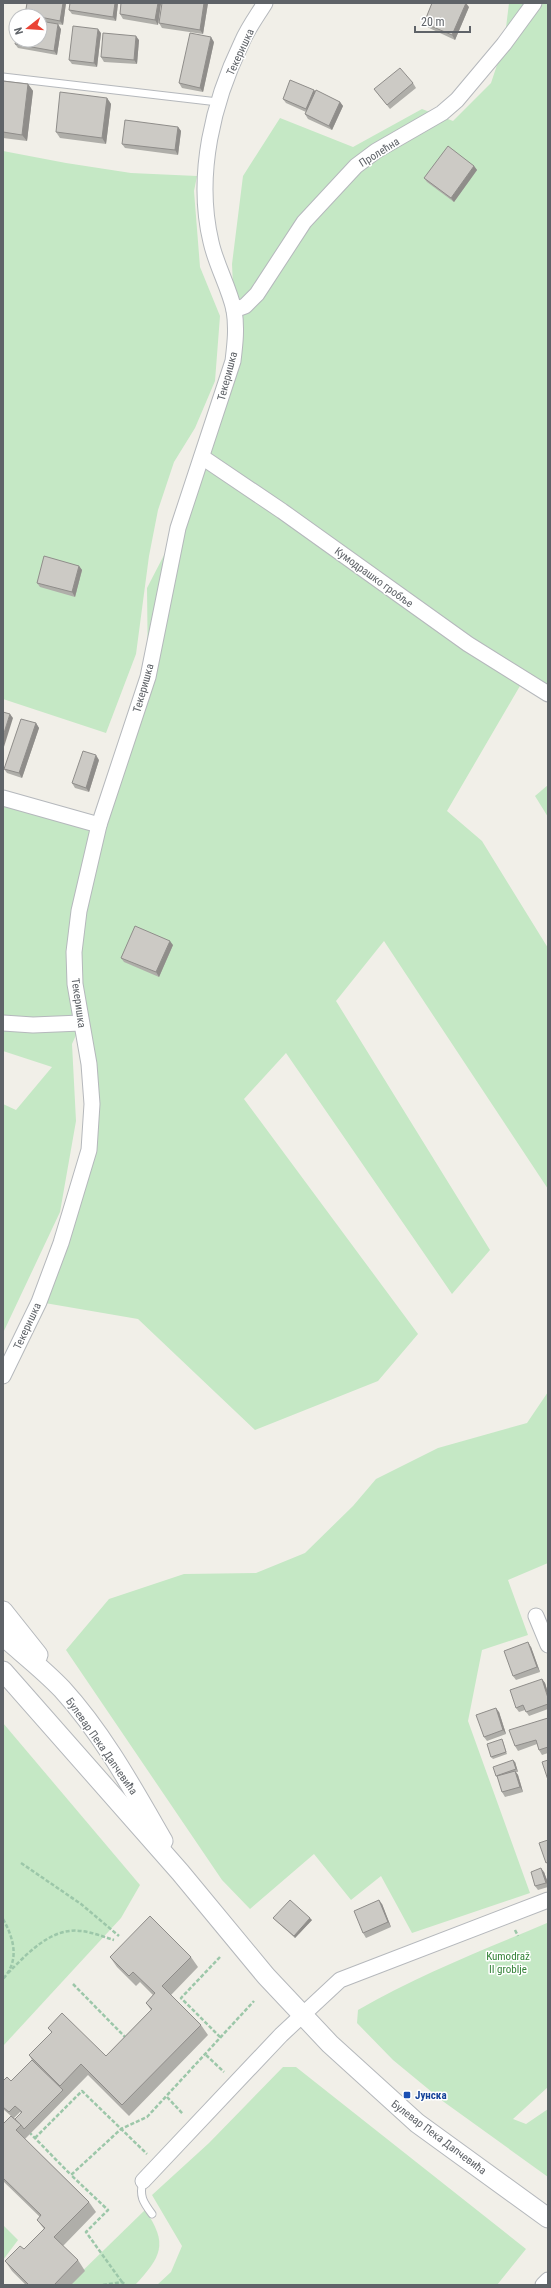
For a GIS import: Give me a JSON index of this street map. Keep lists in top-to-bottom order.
{
  "streets": {
    "street": [
      "Текеришка",
      "Пролећна",
      "Кумодрашко гробље",
      "Булевар Пека Дапчевића"
    ]
  },
  "crossings": [
    ["Текеришка", "Пролећна"],
    ["Текеришка", "Кумодрашко гробље"]
  ],
  "parks": ["Kumodraž II groblje"],
  "places": {
    "transit": ["Јунска"]
  },
  "scale_bar": "20 m",
  "north": "left"
}
